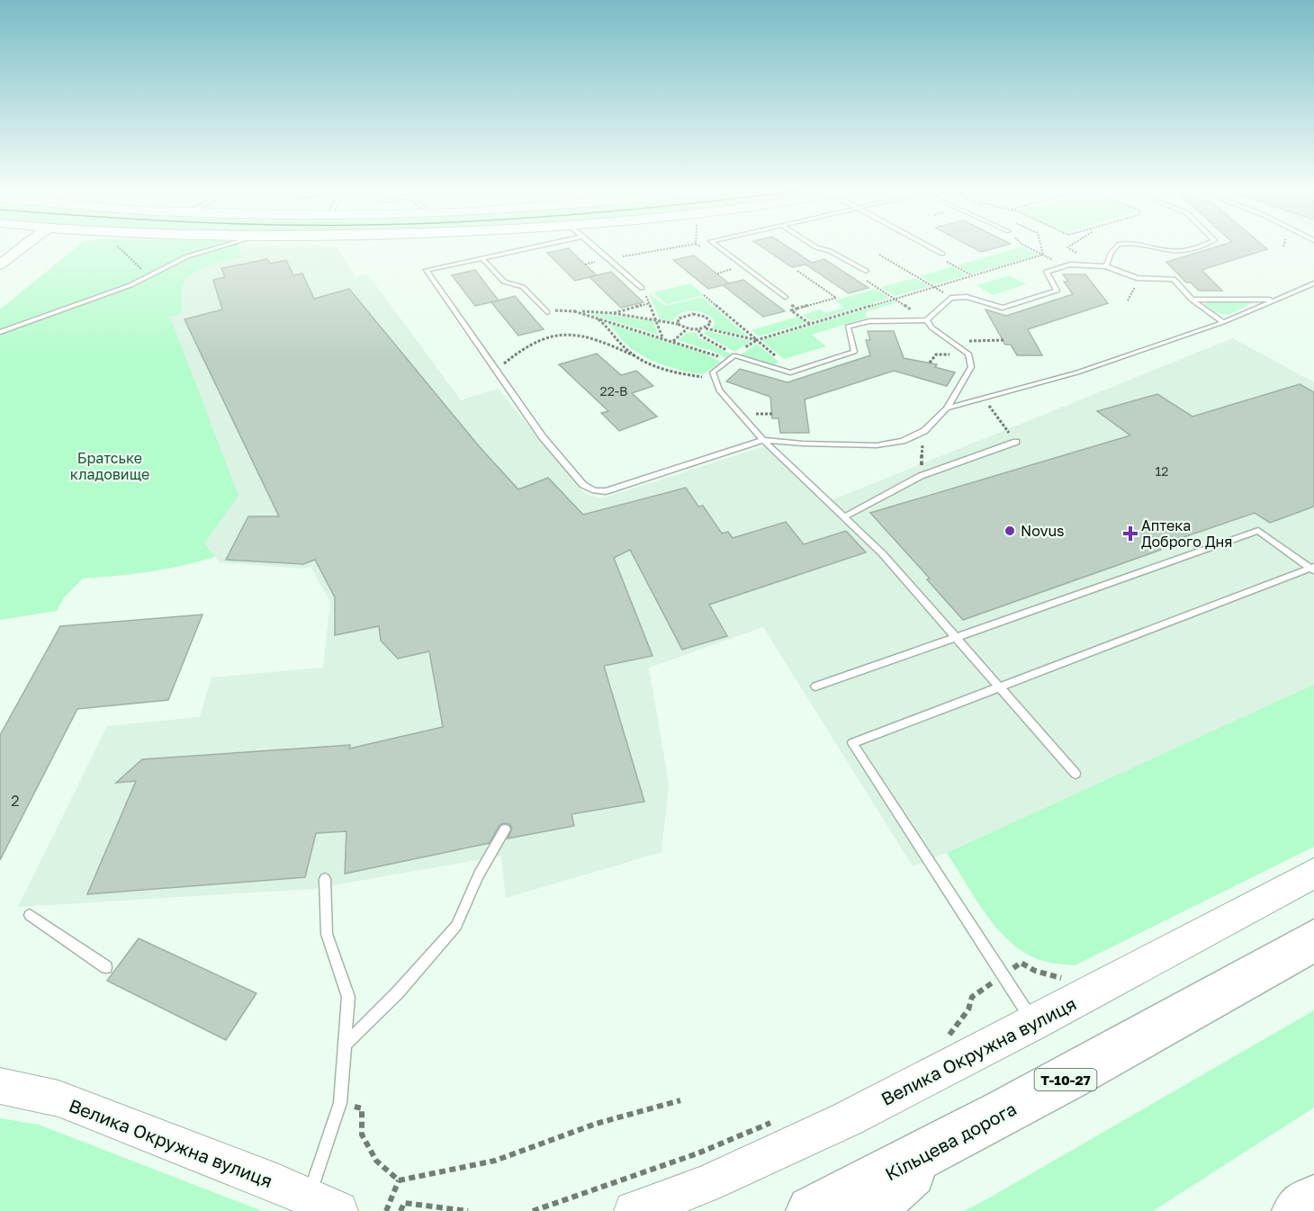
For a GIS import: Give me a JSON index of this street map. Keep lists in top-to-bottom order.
{
  "streets": {
    "highway": ["Т-10-27", "Кільцева дорога"],
    "street": ["Велика Окружна вулиця"]
  },
  "parks": ["Братське кладовище"],
  "places": {
    "other": ["Novus"],
    "health": ["Аптека Доброго Дня"]
  },
  "house_numbers": ["22-В", "12", "2"]
}
